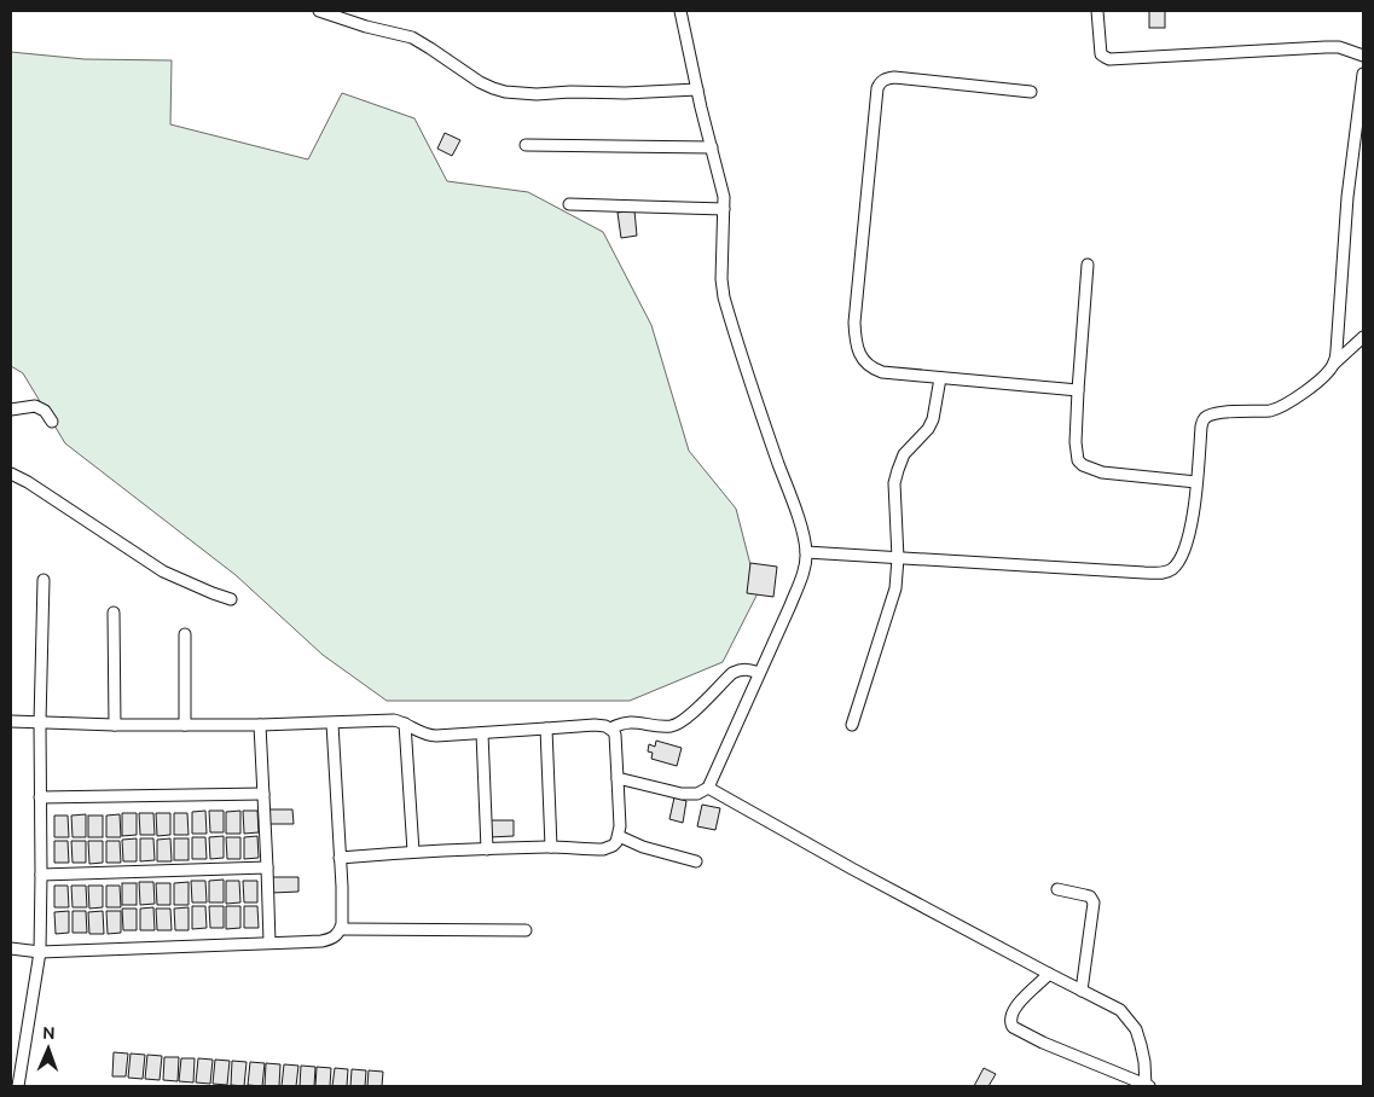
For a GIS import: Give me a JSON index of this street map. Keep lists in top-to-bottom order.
{
  "north": "top"
}
